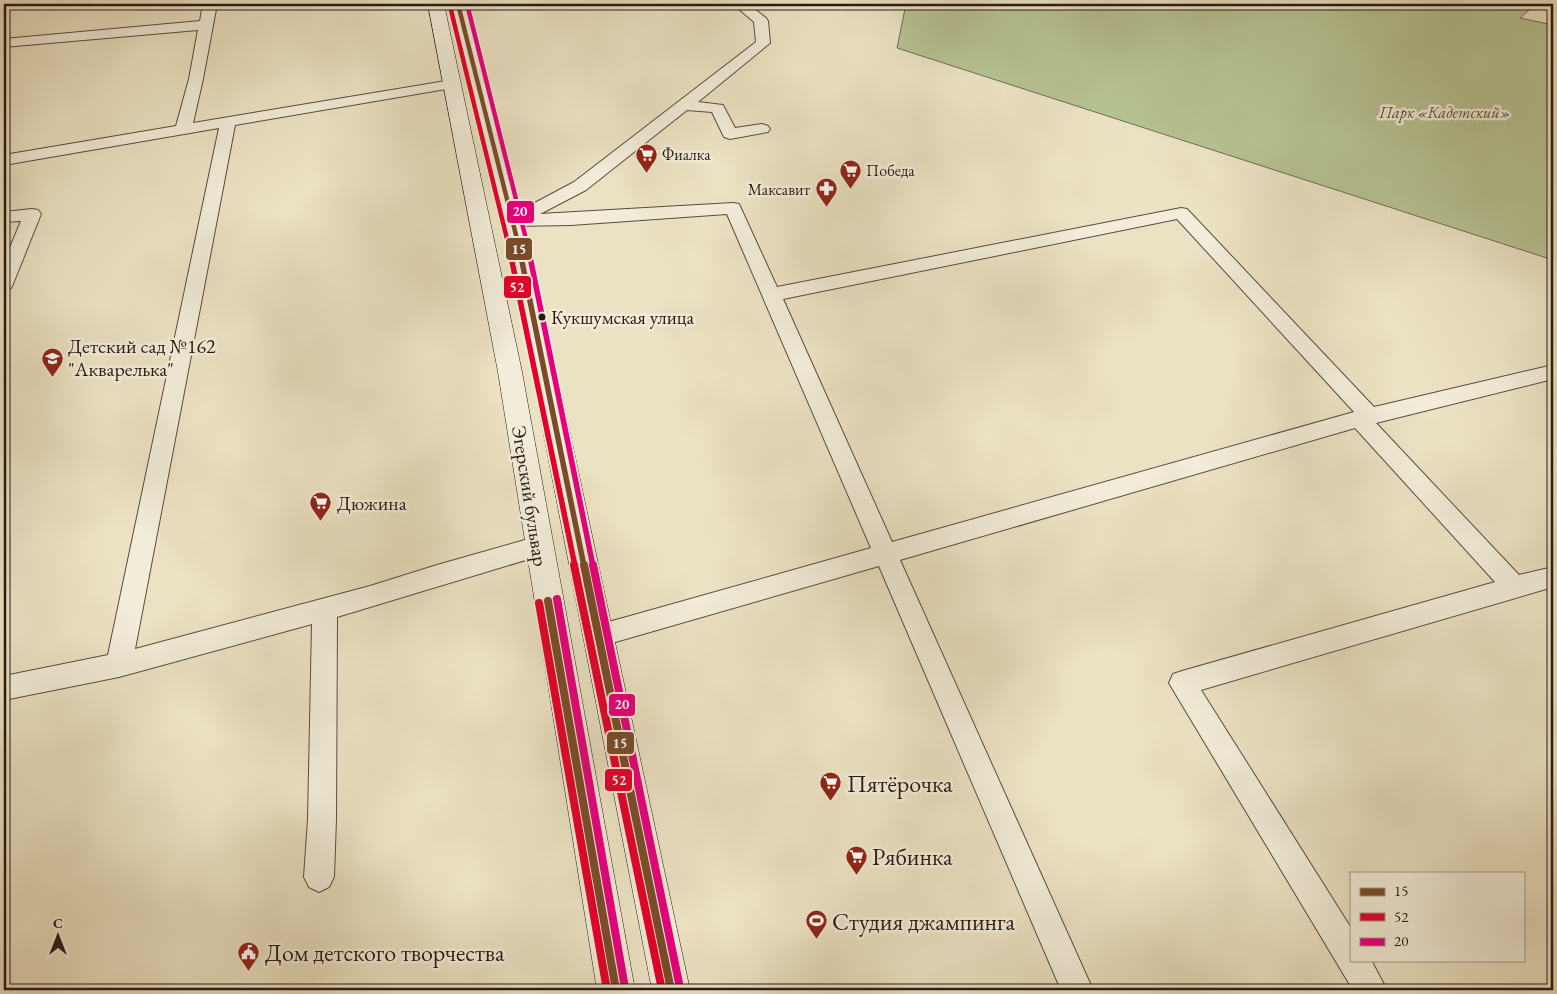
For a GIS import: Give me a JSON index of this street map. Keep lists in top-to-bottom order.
{
  "streets": {
    "main road": ["Эгерский бульвар"]
  },
  "parks": ["Парк «Кадетский»"],
  "places": {
    "supermarket": [
      "Фиалка",
      "Победа",
      "Дюжина",
      "Пятёрочка",
      "Рябинка"
    ],
    "pharmacy": ["Максавит"],
    "other": ["Кукшумская улица"],
    "school or university": ["Детский сад №162 \"Акварелька\""],
    "sports": ["Студия джампинга"],
    "public building": ["Дом детского творчества"]
  },
  "lines": ["transit line 15", "transit line 20", "transit line 52"],
  "legend": ["15", "52", "20"],
  "north": "top"
}
